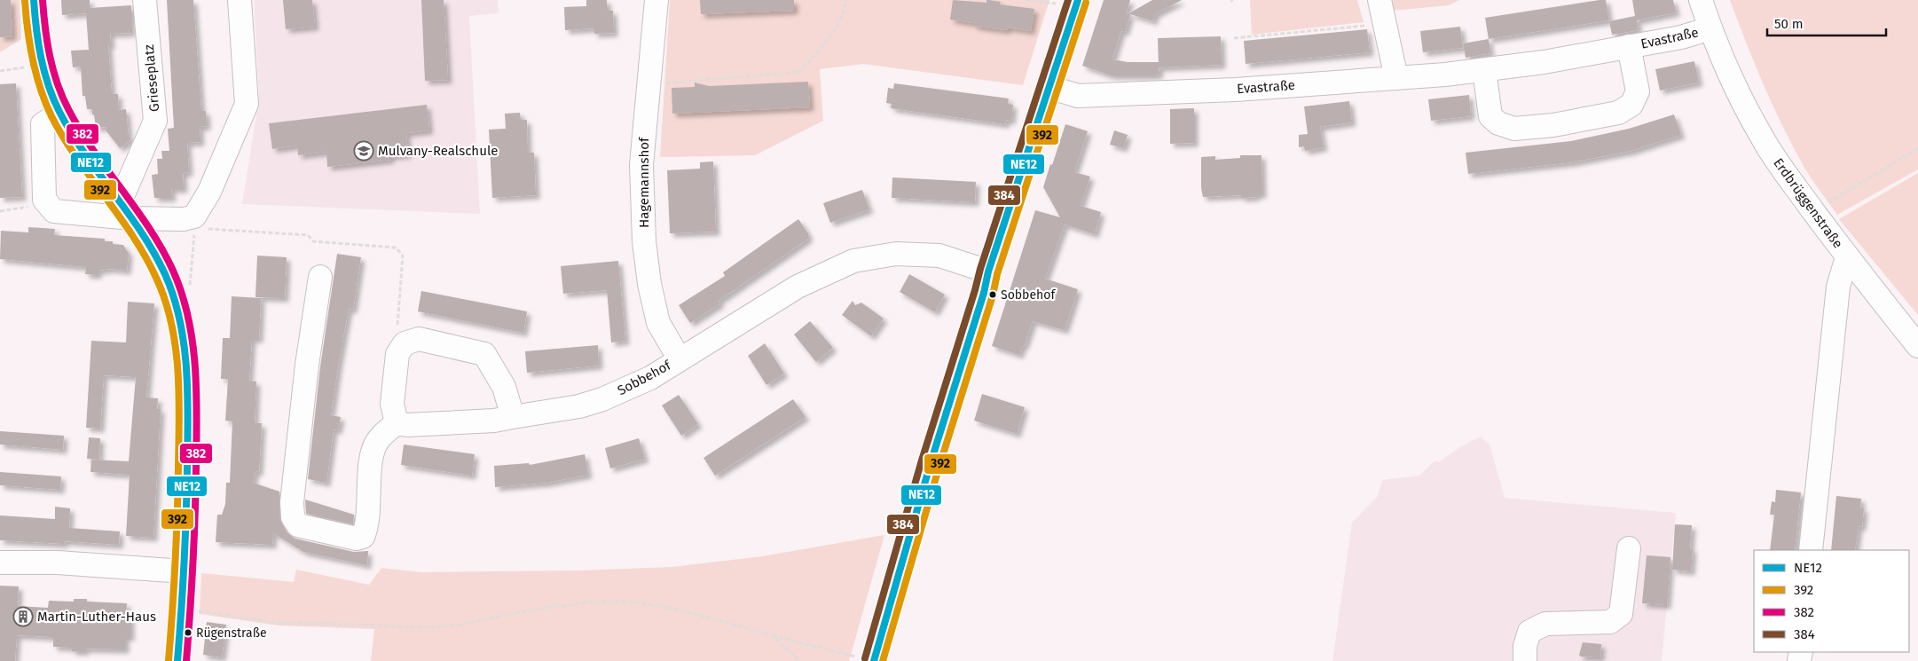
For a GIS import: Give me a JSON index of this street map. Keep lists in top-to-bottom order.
{
  "streets": {
    "street": [
      "Evastraße",
      "Grieseplatz",
      "Hagemannshof",
      "Erdbrüggenstraße",
      "Sobbehof"
    ]
  },
  "crossings": [
    ["Evastraße", "Erdbrüggenstraße"],
    ["Hagemannshof", "Sobbehof"]
  ],
  "places": {
    "school or university": ["Mulvany-Realschule"],
    "other": ["Sobbehof", "Rügenstraße"],
    "building": ["Martin-Luther-Haus"]
  },
  "lines": [
    "transit line NE12",
    "transit line 382",
    "transit line 384",
    "transit line 392"
  ],
  "legend": [
    "NE12",
    "392",
    "382",
    "384"
  ],
  "scale_bar": "50 m"
}
